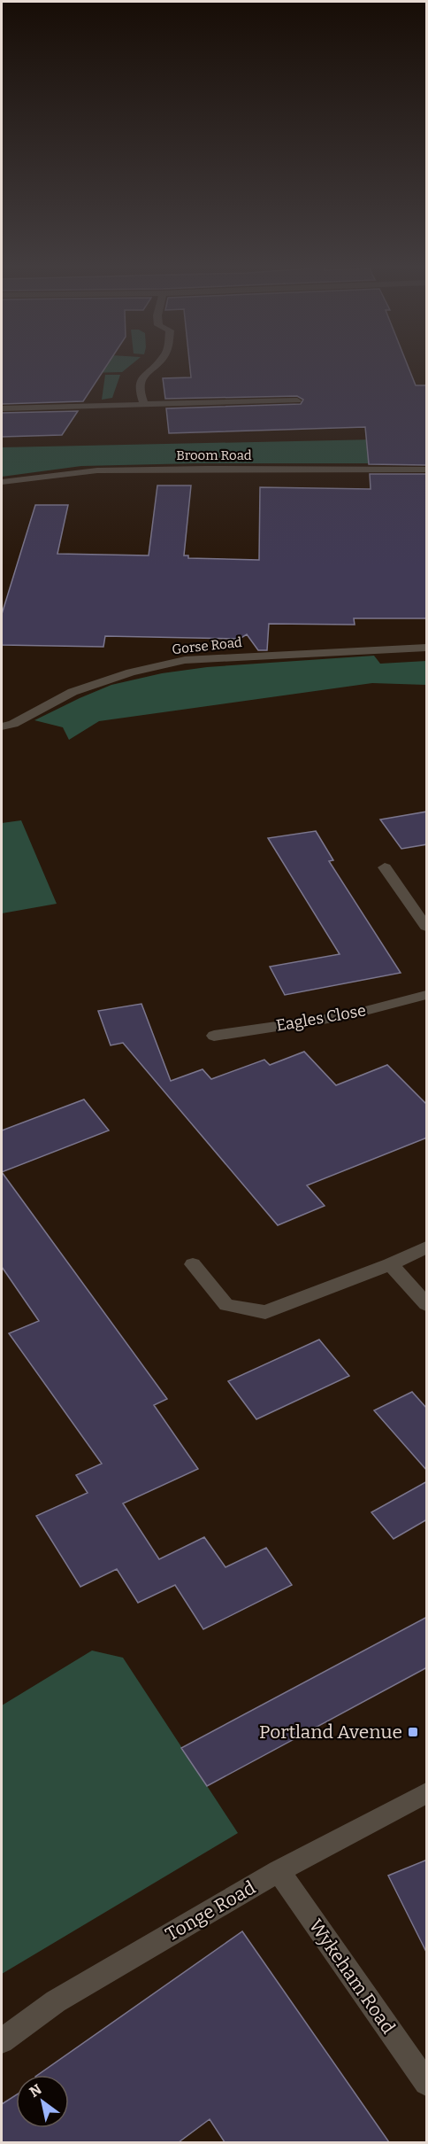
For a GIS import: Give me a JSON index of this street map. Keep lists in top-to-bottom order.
{
  "streets": {
    "street": [
      "Broom Road",
      "Gorse Road",
      "Eagles Close",
      "Tonge Road",
      "Wykeham Road"
    ]
  },
  "crossings": [
    ["Tonge Road", "Wykeham Road"]
  ],
  "places": {
    "transit": ["Portland Avenue"]
  },
  "north": "top left"
}
